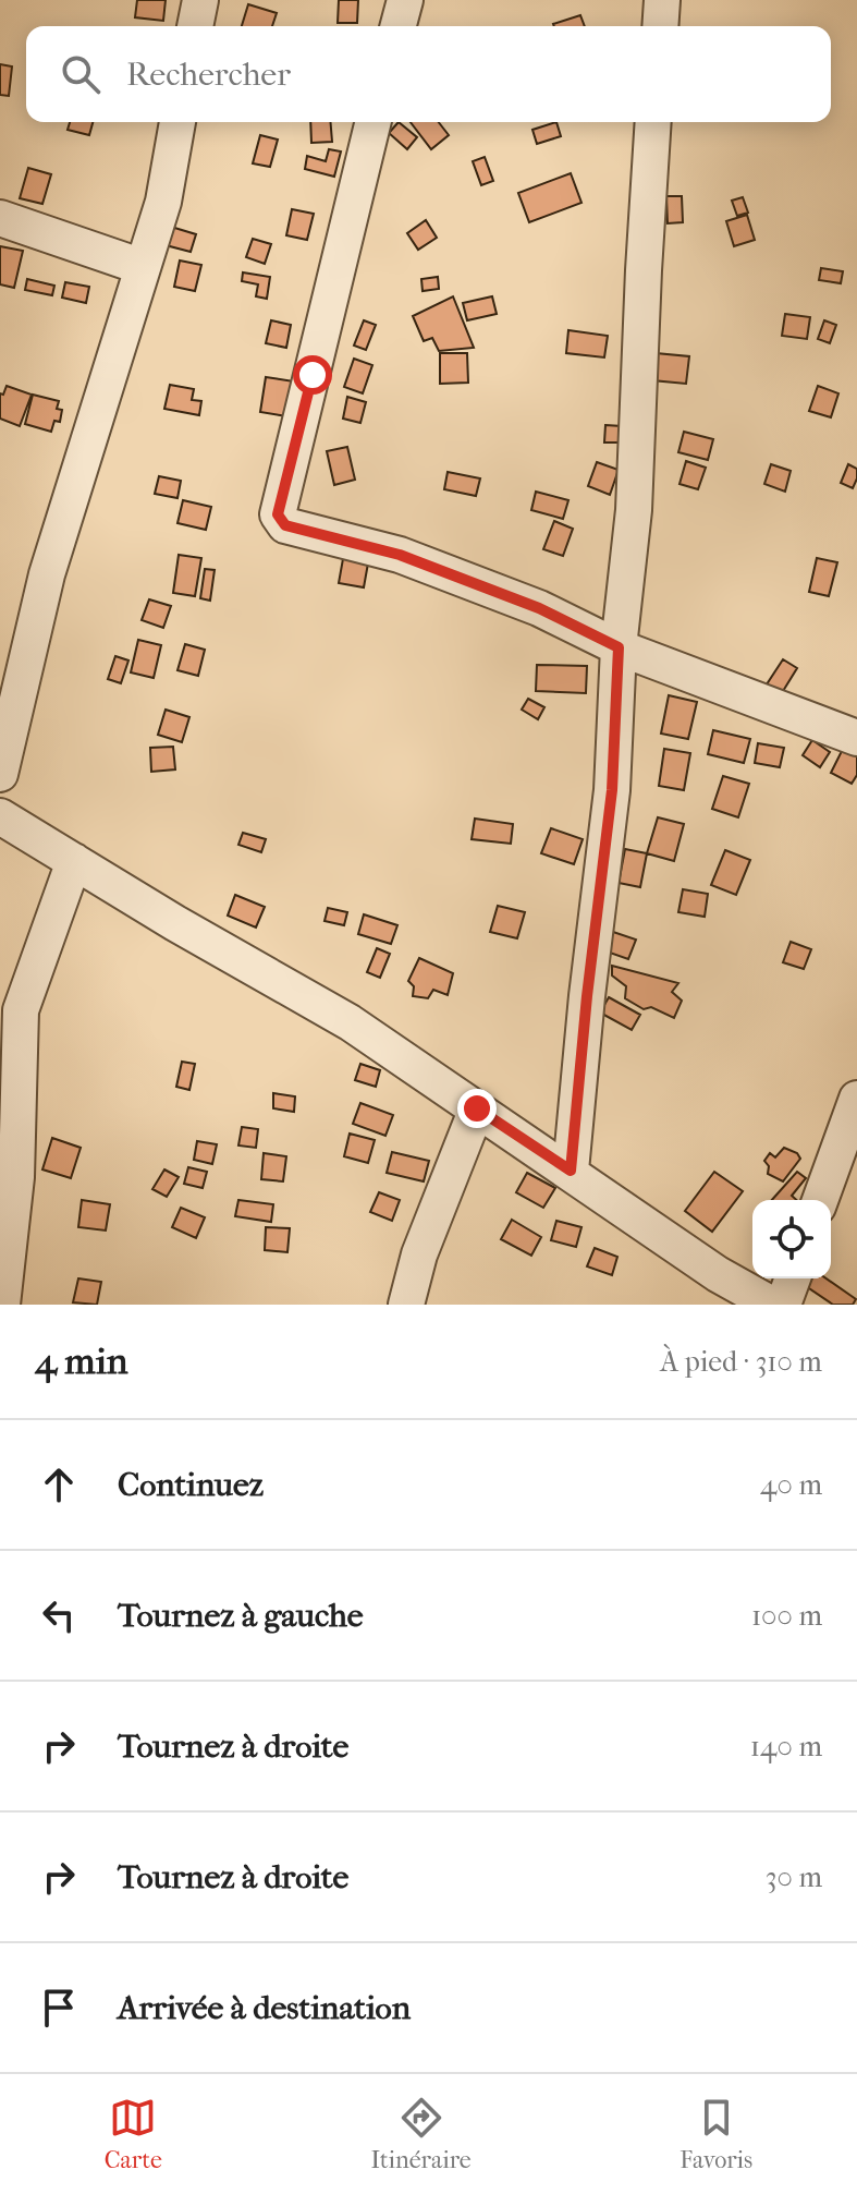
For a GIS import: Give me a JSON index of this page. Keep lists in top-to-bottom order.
{
  "page": {
    "search": "Rechercher",
    "heading": ["4 min", "À pied · 310 m"],
    "list": [
      ["Continuez", "40 m"],
      ["Tournez à gauche", "100 m"],
      ["Tournez à droite", "140 m"],
      ["Tournez à droite", "30 m"],
      "Arrivée à destination"
    ],
    "nav": ["Carte", "Itinéraire", "Favoris"]
  }
}
